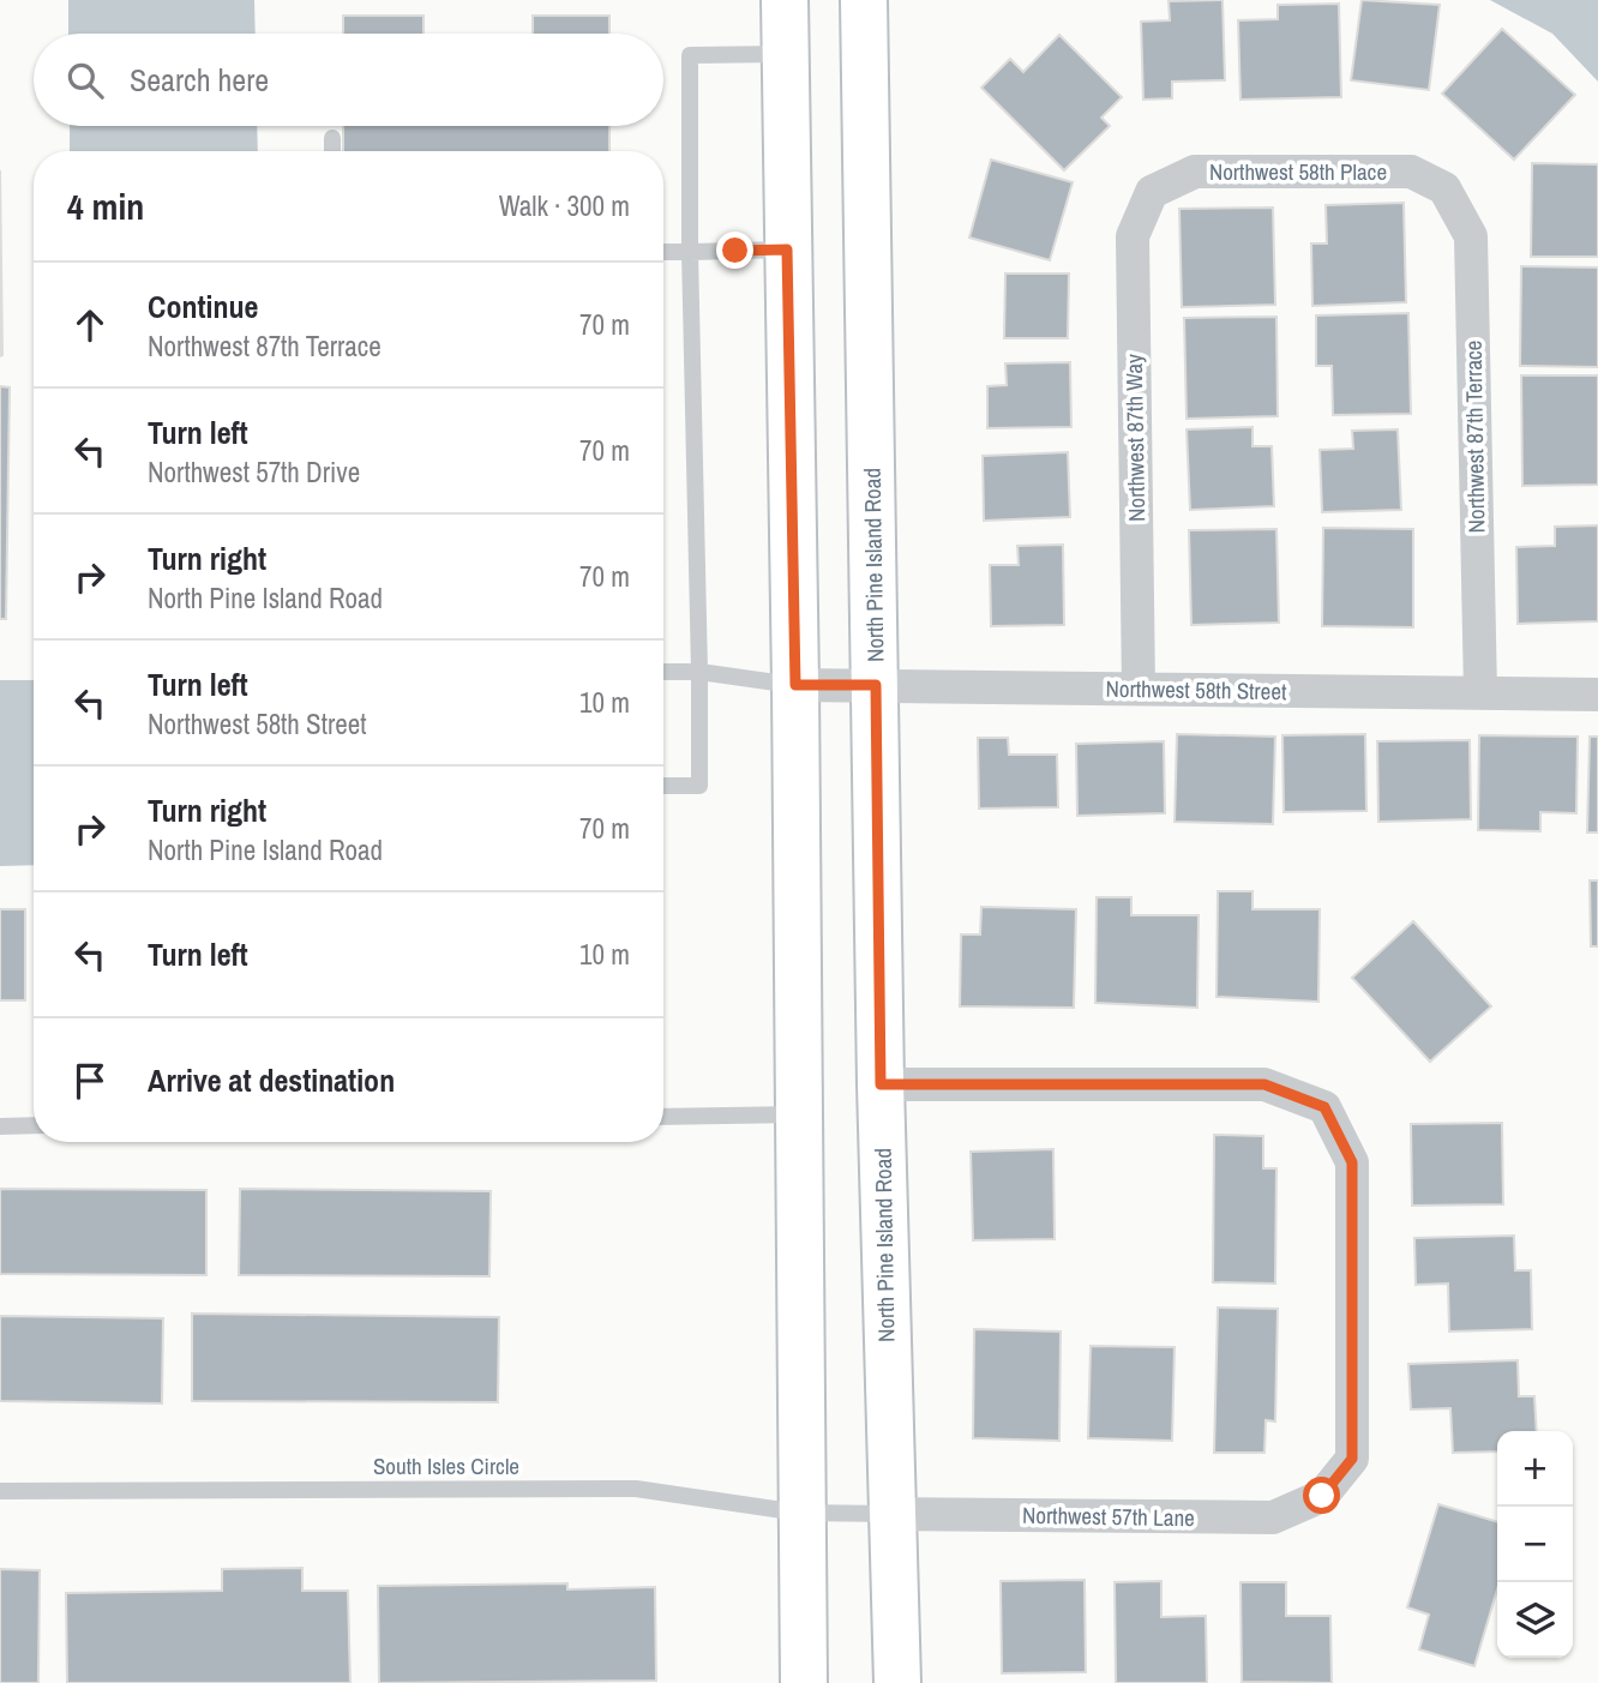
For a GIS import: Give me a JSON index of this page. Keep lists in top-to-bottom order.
{
  "streets": {
    "main road": ["North Pine Island Road"],
    "street": [
      "Northwest 58th Place",
      "Northwest 87th Terrace",
      "Northwest 87th Way",
      "Northwest 58th Street",
      "Northwest 57th Lane"
    ],
    "lane": ["South Isles Circle"]
  },
  "crossings": [
    ["Northwest 58th Place", "Northwest 87th Terrace"],
    ["Northwest 58th Place", "Northwest 87th Way"],
    ["Northwest 87th Terrace", "Northwest 58th Street"],
    ["Northwest 87th Way", "Northwest 58th Street"],
    ["North Pine Island Road", "Northwest 58th Street"],
    ["North Pine Island Road", "South Isles Circle"],
    ["North Pine Island Road", "Northwest 57th Lane"],
    ["South Isles Circle", "Northwest 57th Lane"]
  ],
  "page": {
    "search": "Search here",
    "heading": ["4 min", "Walk · 300 m"],
    "list": [
      ["Continue", "Northwest 87th Terrace", "70 m"],
      ["Turn left", "Northwest 57th Drive", "70 m"],
      ["Turn right", "North Pine Island Road", "70 m"],
      ["Turn left", "Northwest 58th Street", "10 m"],
      ["Turn right", "North Pine Island Road", "70 m"],
      ["Turn left", "10 m"],
      "Arrive at destination"
    ],
    "map_buttons": ["+", "−"]
  }
}
